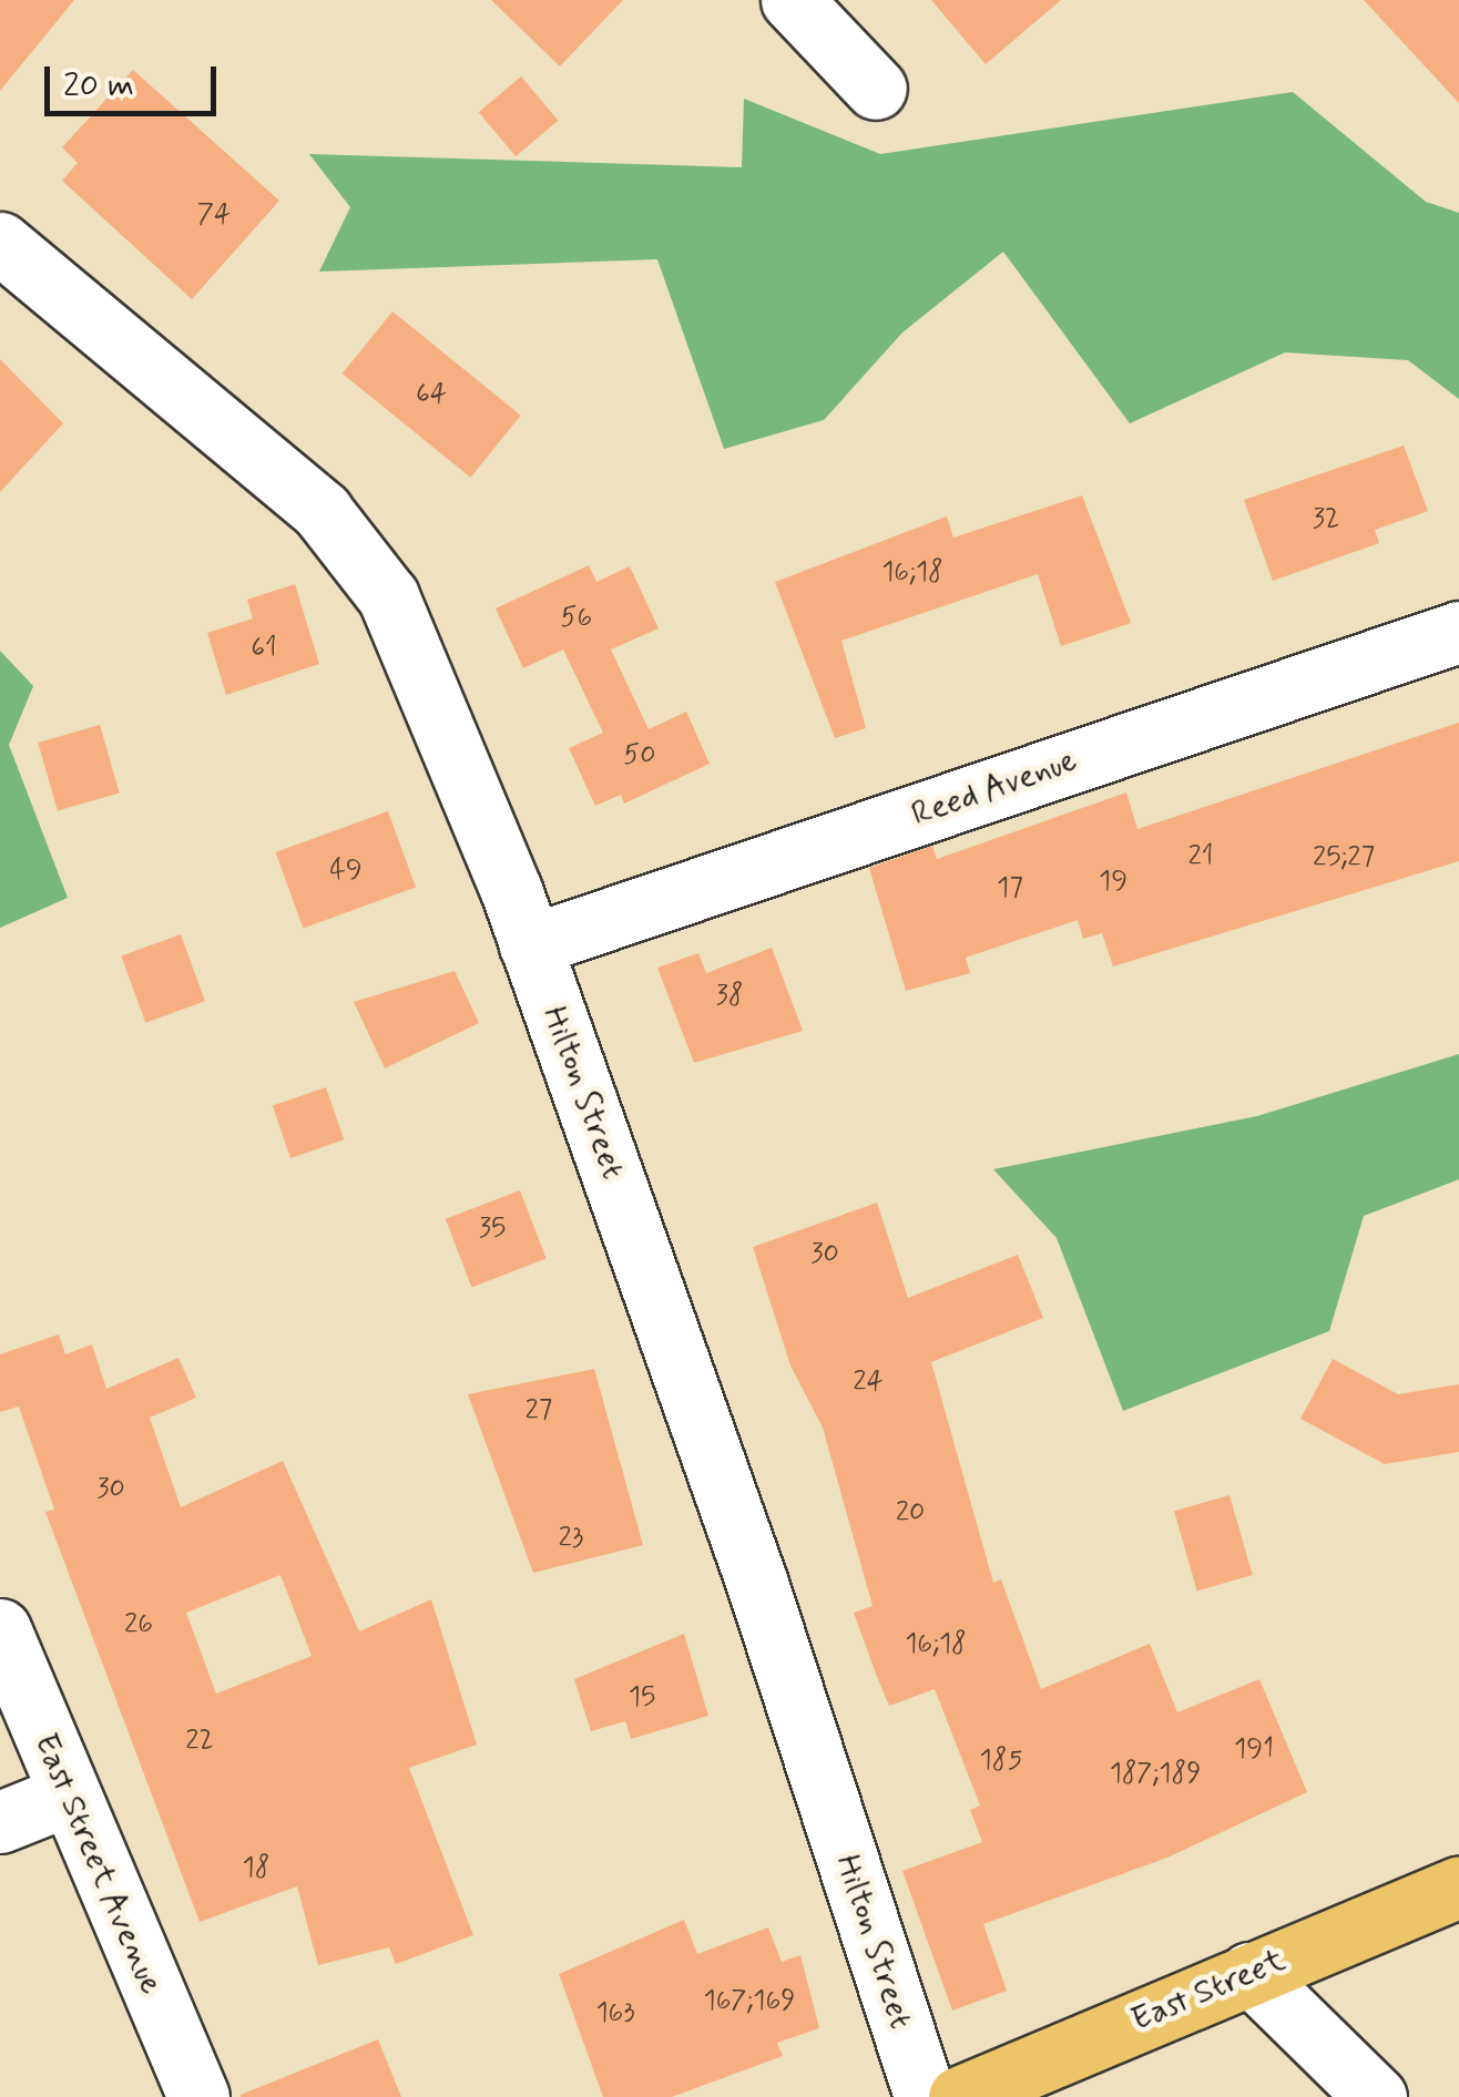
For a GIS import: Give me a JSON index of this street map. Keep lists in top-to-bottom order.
{
  "streets": {
    "main road": ["East Street"],
    "street": ["Reed Avenue", "Hilton Street", "East Street Avenue"]
  },
  "crossings": [
    ["Reed Avenue", "Hilton Street"]
  ],
  "house_numbers": [
    "74",
    "64",
    "32",
    "16;18",
    "56",
    "61",
    "50",
    "21",
    "25;27",
    "49",
    "19",
    "17",
    "38",
    "35",
    "30",
    "24",
    "27",
    "30",
    "20",
    "23",
    "26",
    "16;18",
    "15",
    "22",
    "191",
    "185",
    "187;189",
    "18",
    "167;169",
    "163"
  ],
  "scale_bar": "20 m"
}
